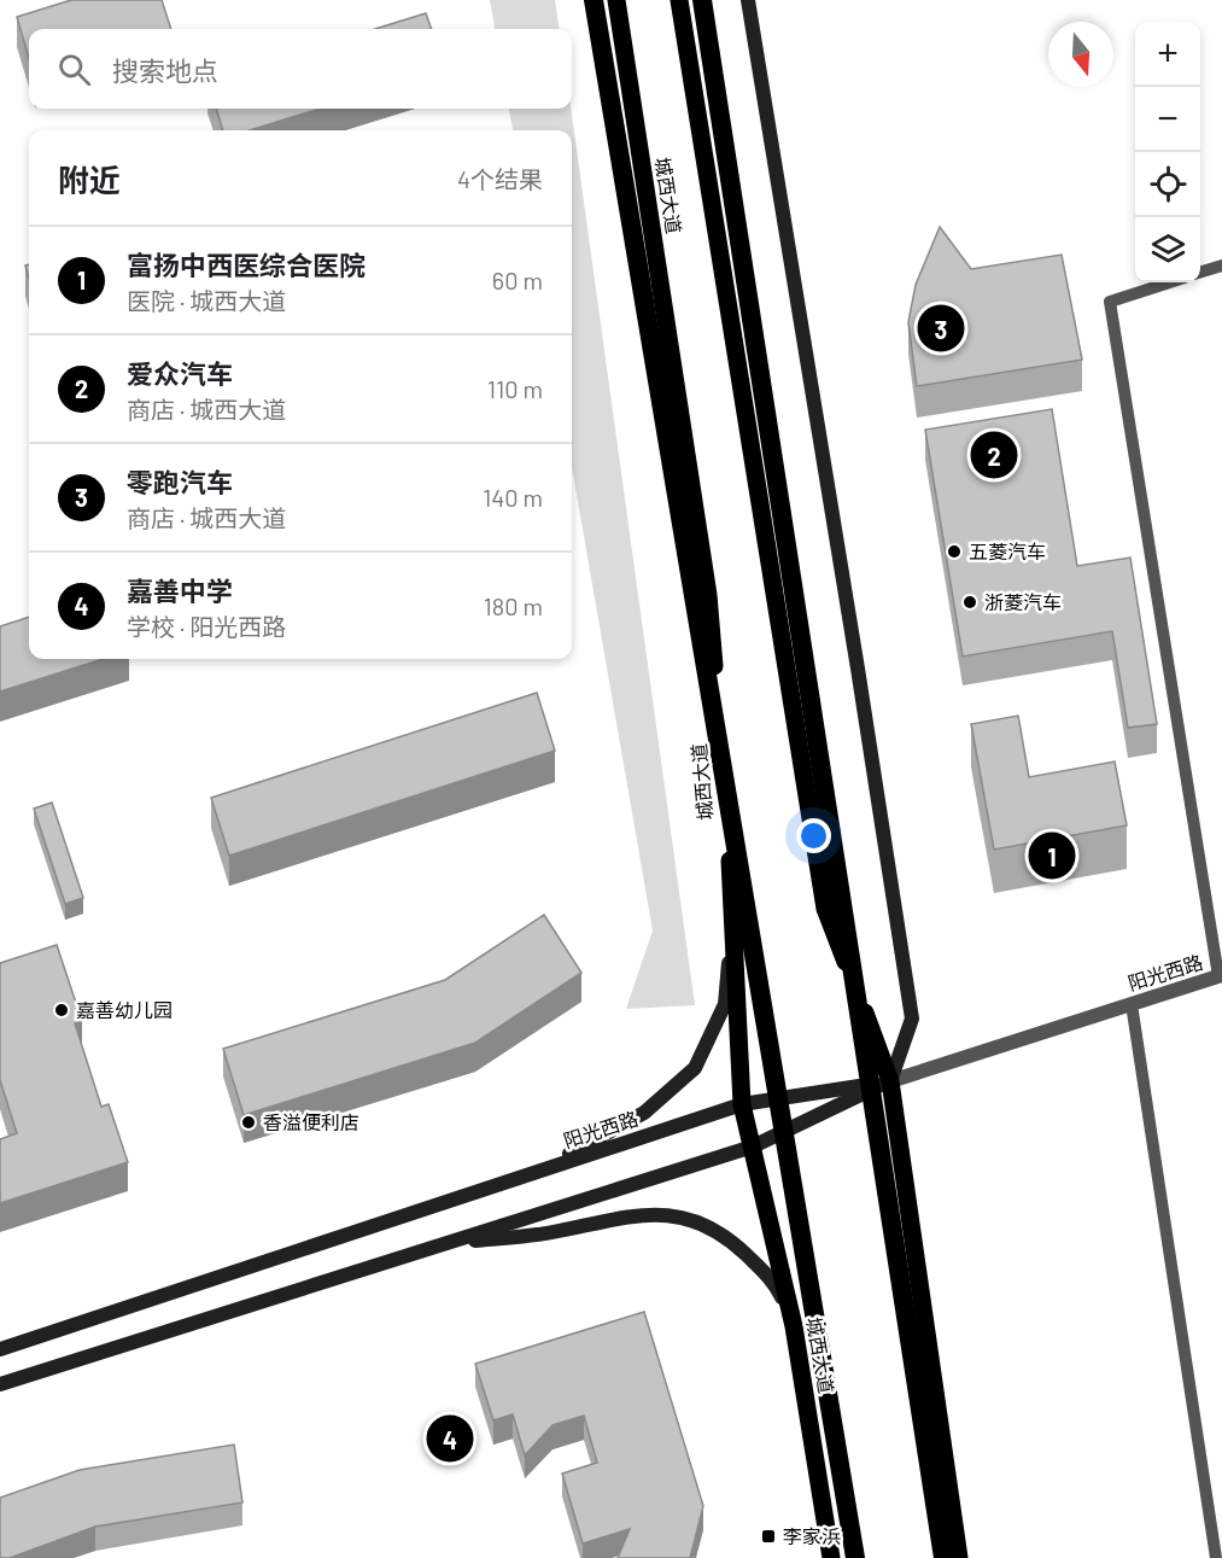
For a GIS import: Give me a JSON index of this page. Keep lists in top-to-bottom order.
{
  "streets": {
    "main road": ["城西大道", "阳光西路"]
  },
  "crossings": [
    ["城西大道", "阳光西路"]
  ],
  "places": {
    "other": [
      "五菱汽车",
      "浙菱汽车",
      "嘉善幼儿园",
      "香溢便利店"
    ],
    "transit": ["李家浜"]
  },
  "north": "bottom",
  "page": {
    "map_buttons": ["+", "−"],
    "search": "搜索地点",
    "heading": ["附近", "4个结果"],
    "list": [
      {
        "mark": "1",
        "name": "富扬中西医综合医院",
        "note": "医院 · 城西大道",
        "value": "60 m"
      },
      {
        "mark": "2",
        "name": "爱众汽车",
        "note": "商店 · 城西大道",
        "value": "110 m"
      },
      {
        "mark": "3",
        "name": "零跑汽车",
        "note": "商店 · 城西大道",
        "value": "140 m"
      },
      {
        "mark": "4",
        "name": "嘉善中学",
        "note": "学校 · 阳光西路",
        "value": "180 m"
      }
    ],
    "pins": [
      "3",
      "2",
      "1",
      "4"
    ]
  }
}
